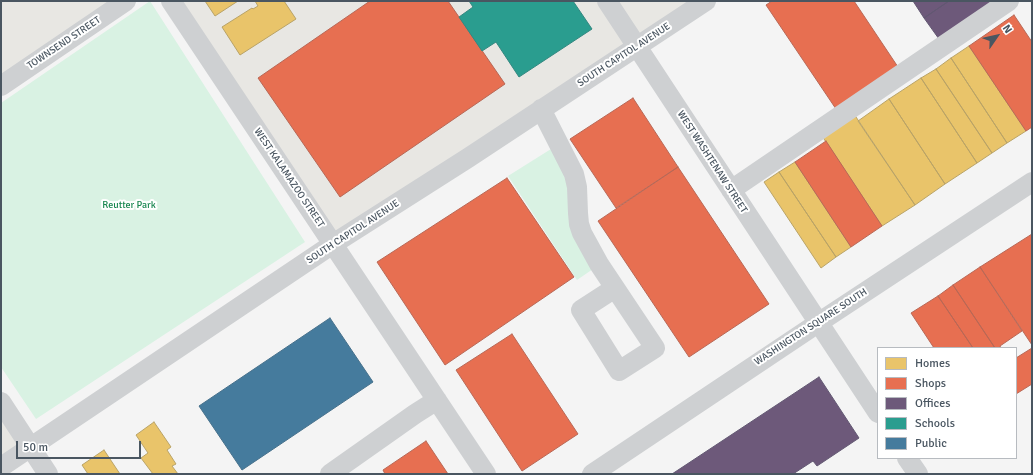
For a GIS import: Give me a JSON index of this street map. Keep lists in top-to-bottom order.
{
  "streets": {
    "street": [
      "TOWNSEND STREET",
      "SOUTH CAPITOL AVENUE",
      "WEST WASHTENAW STREET",
      "WEST KALAMAZOO STREET",
      "WASHINGTON SQUARE SOUTH"
    ]
  },
  "crossings": [
    ["SOUTH CAPITOL AVENUE", "WEST WASHTENAW STREET"],
    ["SOUTH CAPITOL AVENUE", "WEST KALAMAZOO STREET"],
    ["WEST WASHTENAW STREET", "WASHINGTON SQUARE SOUTH"]
  ],
  "parks": ["Reutter Park"],
  "legend": [
    "Homes",
    "Shops",
    "Offices",
    "Schools",
    "Public"
  ],
  "scale_bar": "50 m",
  "north": "top right"
}
